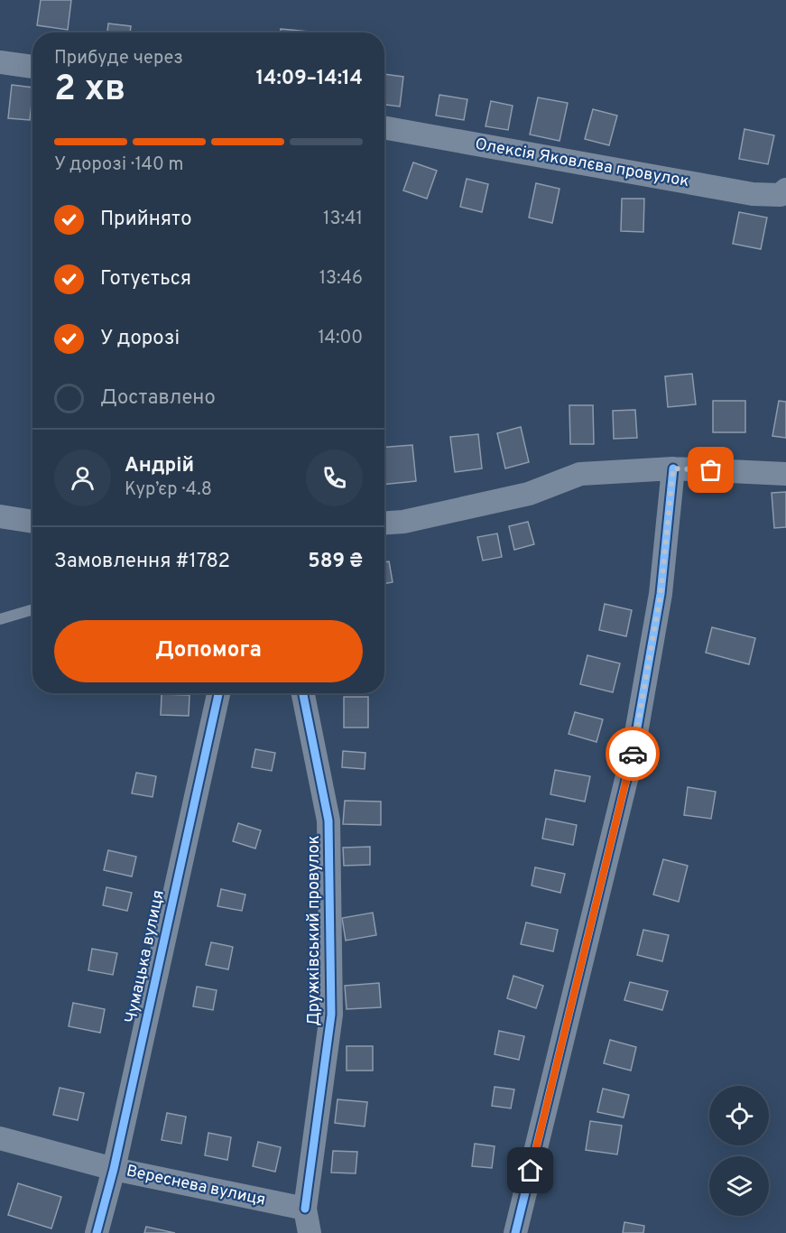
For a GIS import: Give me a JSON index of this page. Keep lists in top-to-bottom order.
{
  "streets": {
    "street": [
      "Олексія Яковлєва провулок",
      "Дружківський провулок",
      "Чумацька вулиця",
      "Вереснева вулиця"
    ]
  },
  "crossings": [
    ["Дружківський провулок", "Вереснева вулиця"],
    ["Чумацька вулиця", "Вереснева вулиця"]
  ],
  "page": {
    "heading": ["2 хв", "Прибуде через", "14:09–14:14"],
    "panel": [
      "Андрій",
      "Кур’єр · 4.8",
      "Замовлення #1782",
      "589 ₴"
    ],
    "bar": "У дорозі · 140 m",
    "list": [
      ["Прийнято", "13:41"],
      ["Готується", "13:46"],
      ["У дорозі", "14:00"],
      "Доставлено"
    ],
    "buttons": "Допомога"
  }
}
